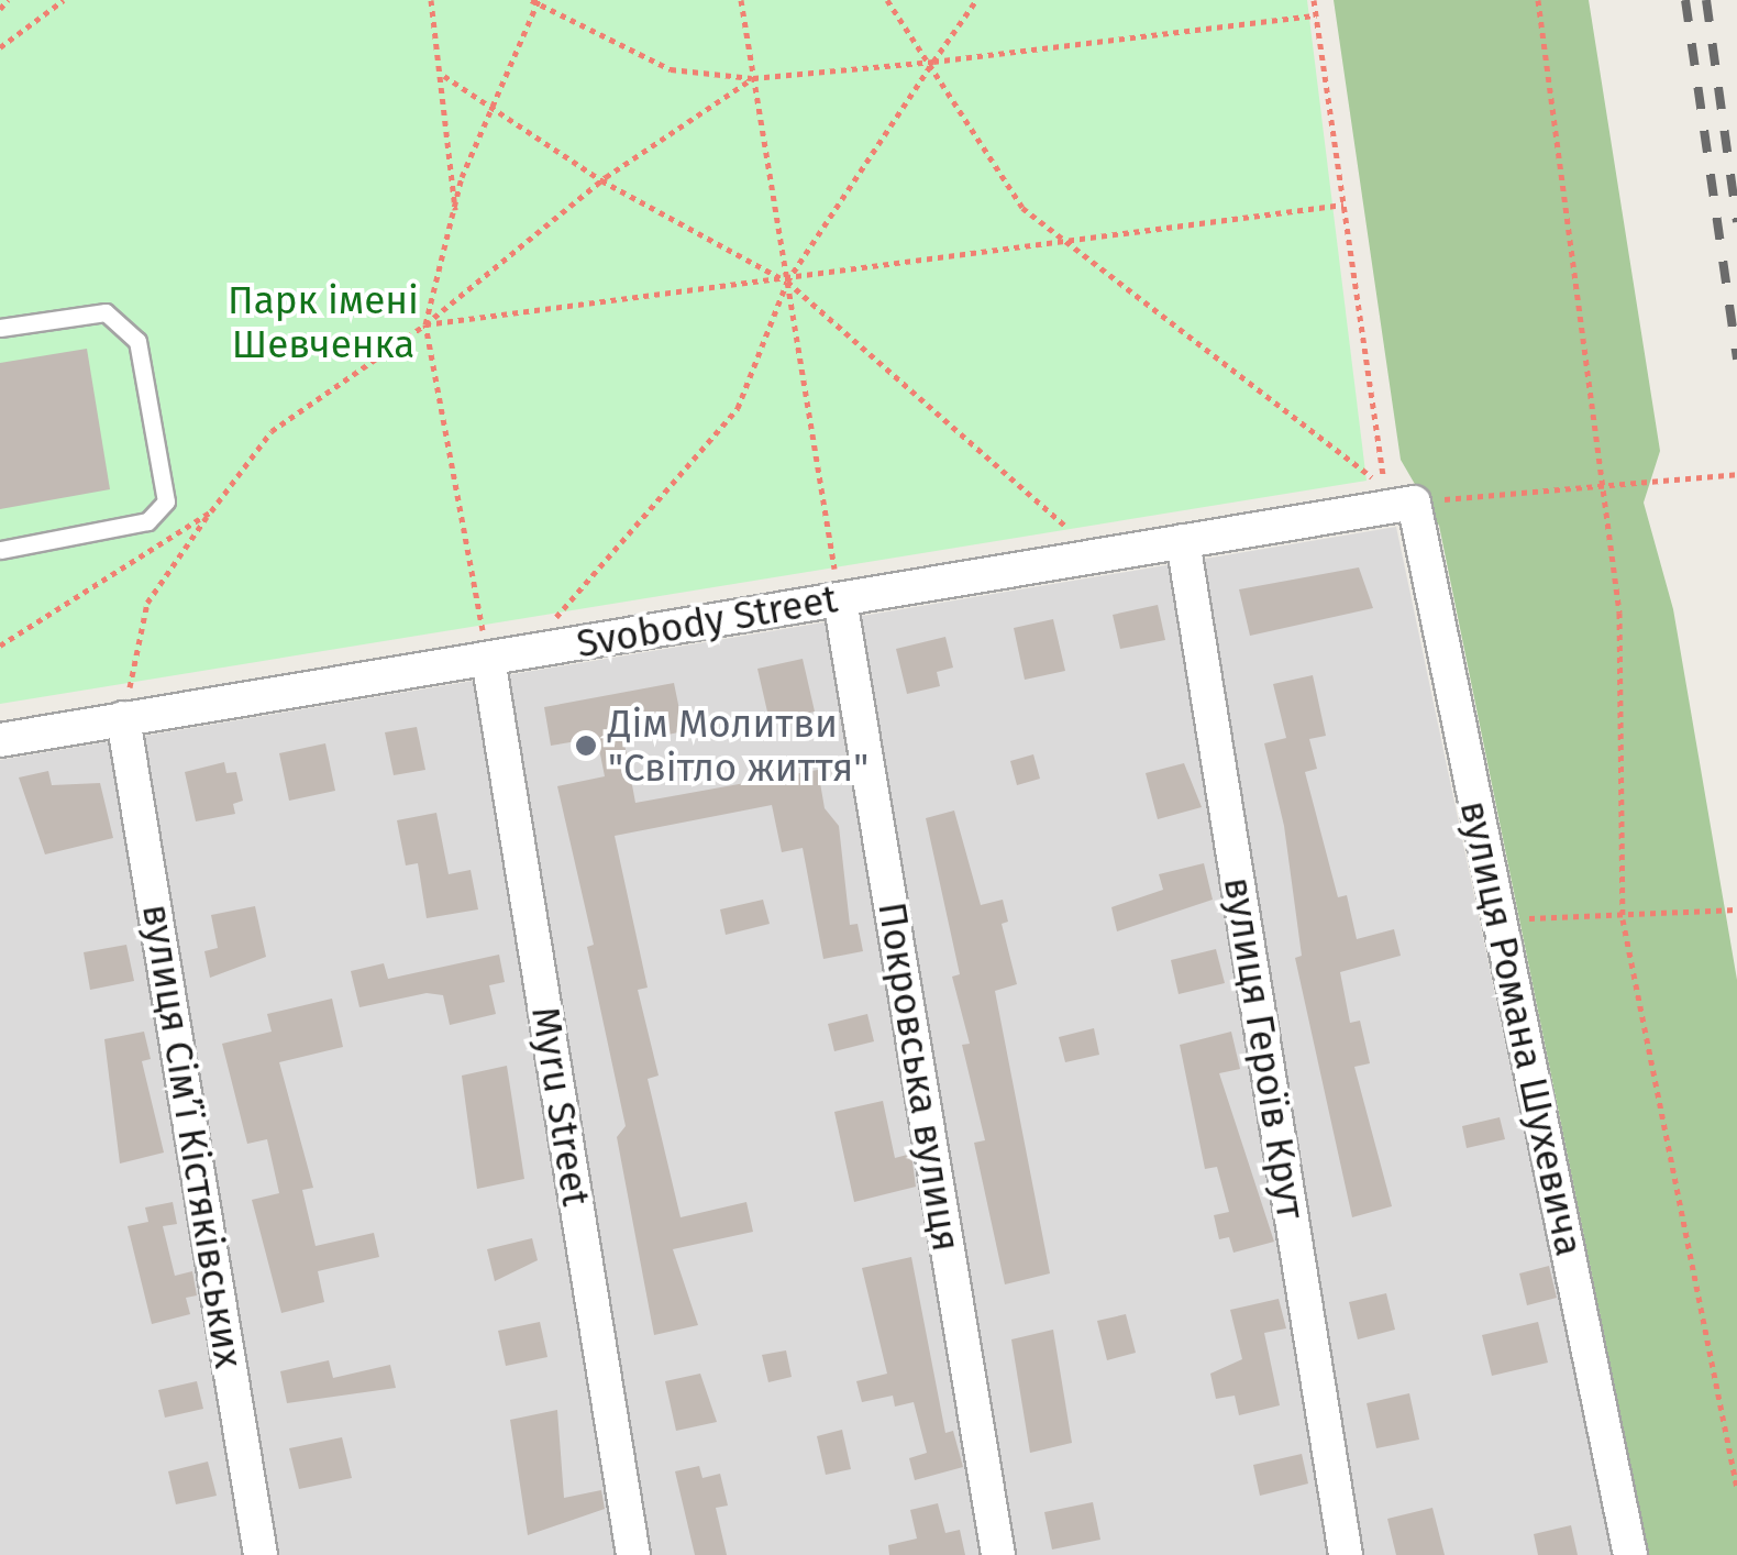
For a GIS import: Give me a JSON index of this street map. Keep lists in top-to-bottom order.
{
  "streets": {
    "street": [
      "Svobody Street",
      "вулиця Романа Шухевича",
      "вулиця Героїв Крут",
      "Покровська вулиця",
      "Myru Street",
      "вулиця Сімʼї Кістяківських"
    ]
  },
  "crossings": [
    ["Svobody Street", "вулиця Романа Шухевича"],
    ["Svobody Street", "вулиця Героїв Крут"],
    ["Svobody Street", "Покровська вулиця"],
    ["Svobody Street", "Myru Street"],
    ["Svobody Street", "вулиця Сімʼї Кістяківських"]
  ],
  "parks": ["Парк імені Шевченка"],
  "places": ["Дім Молитви \"Світло життя\""]
}
